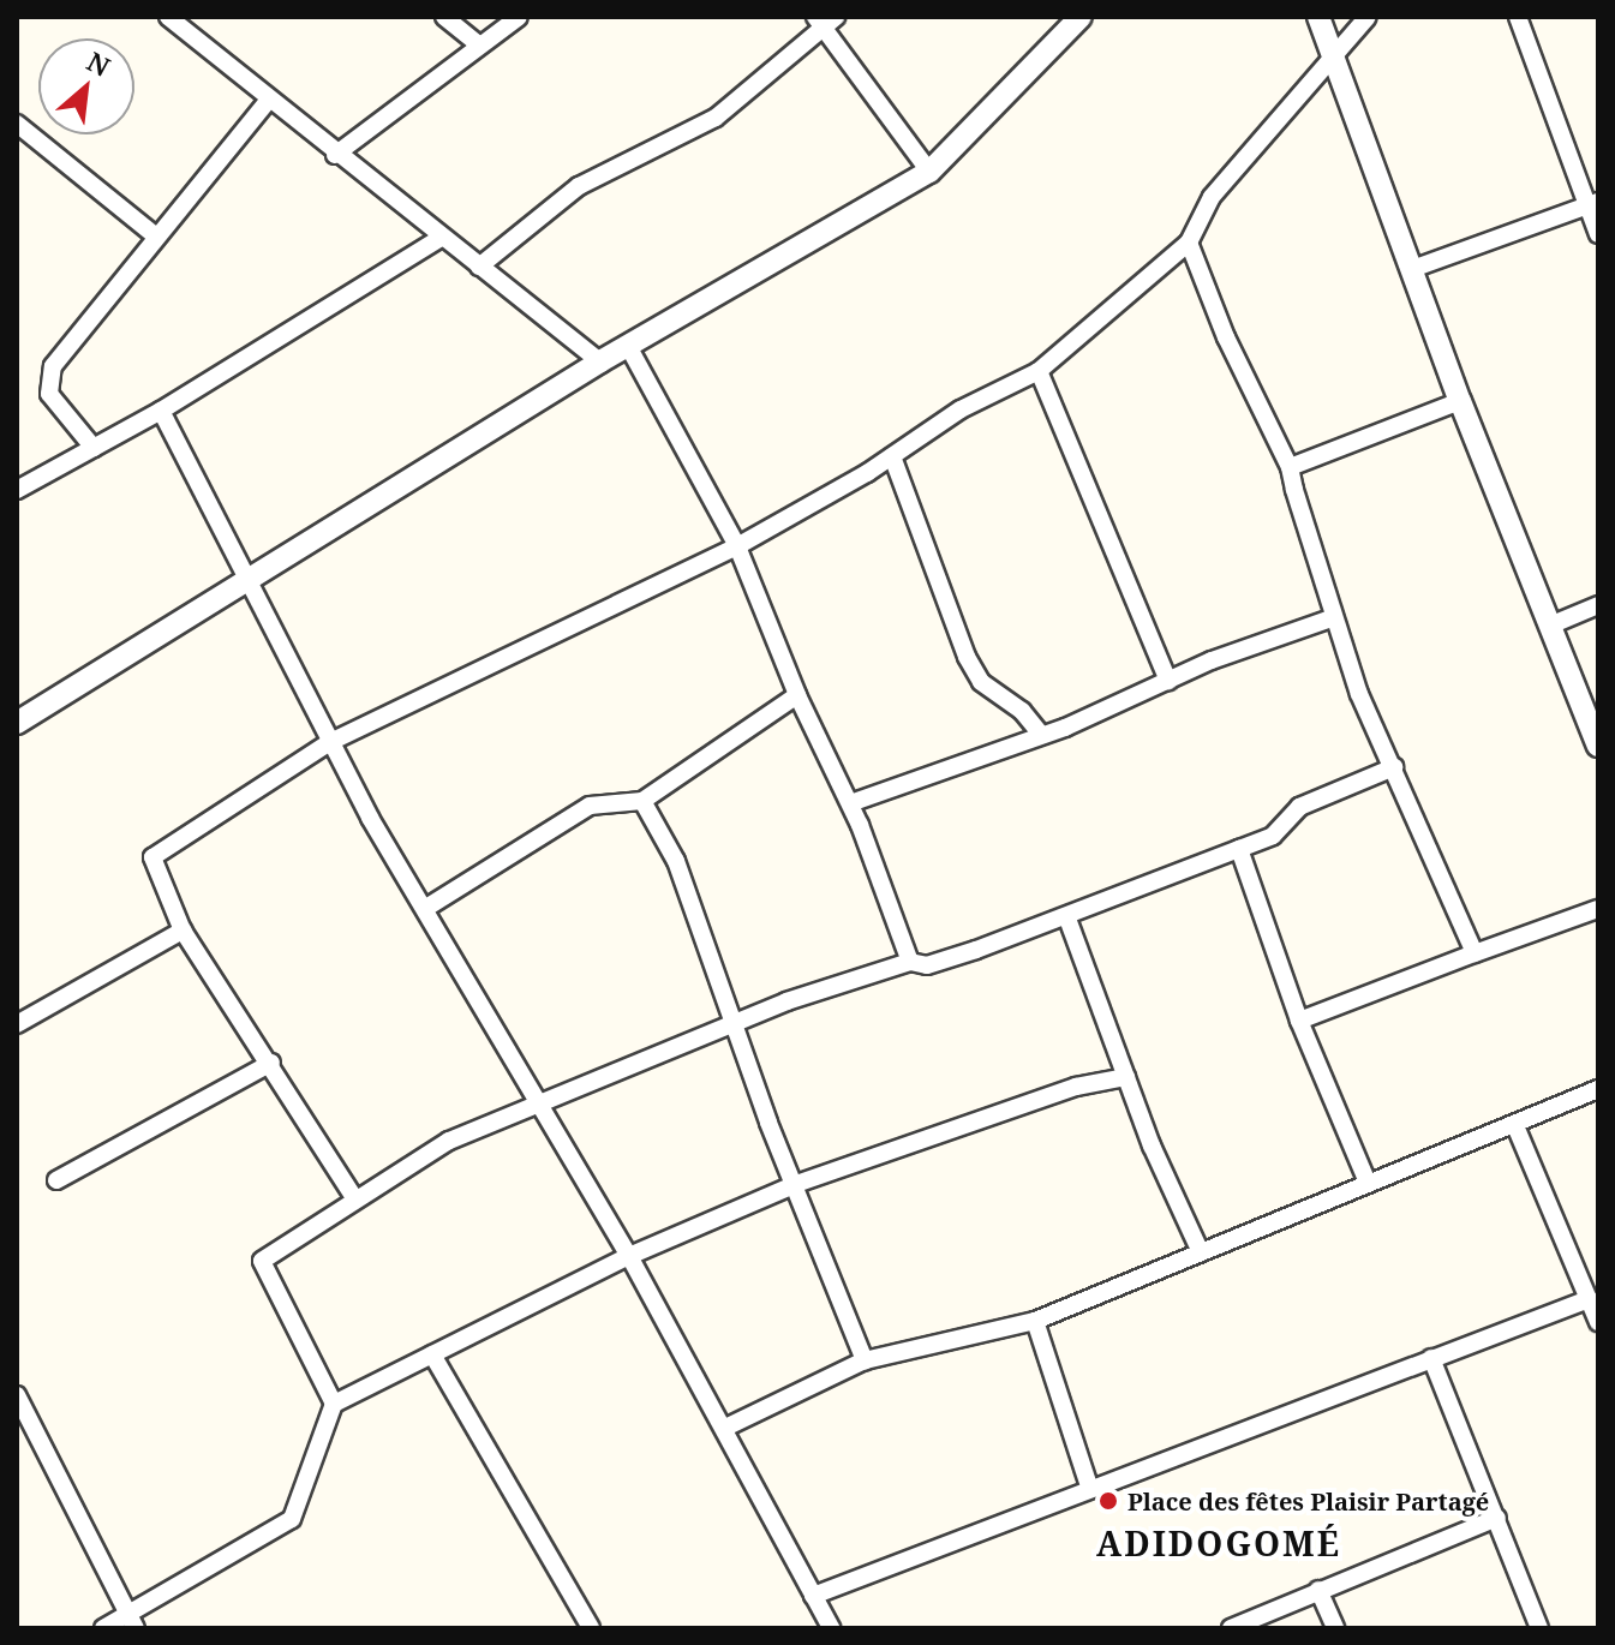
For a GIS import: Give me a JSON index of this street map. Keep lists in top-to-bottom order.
{
  "districts": ["ADIDOGOMÉ"],
  "places": ["Place des fêtes Plaisir Partagé"],
  "north": "top right"
}
